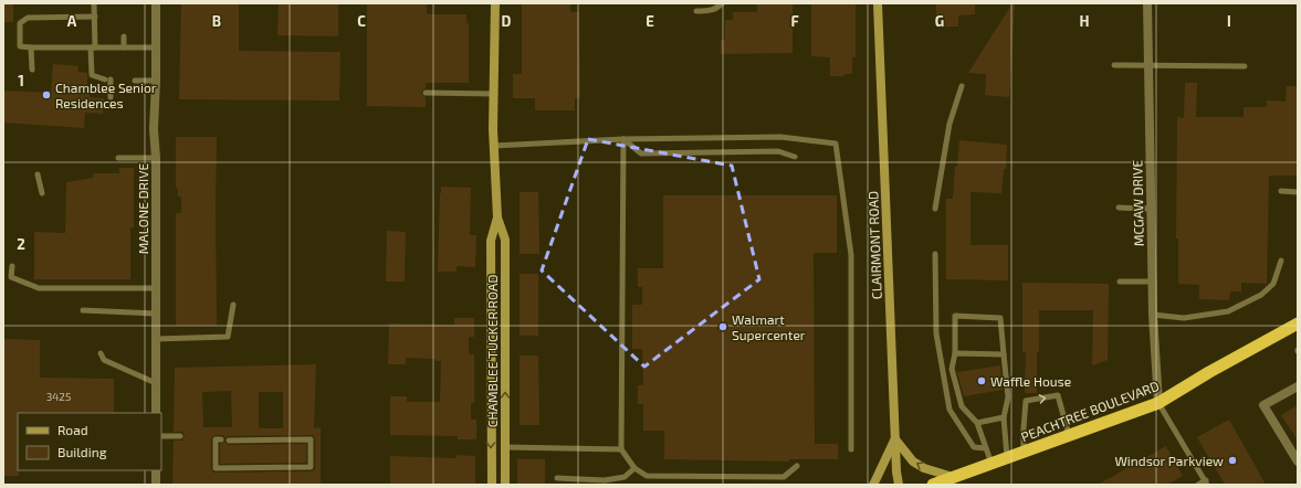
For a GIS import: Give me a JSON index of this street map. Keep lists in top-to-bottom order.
{
  "streets": {
    "highway": ["PEACHTREE BOULEVARD"],
    "main road": ["CLAIRMONT ROAD", "CHAMBLEE TUCKER ROAD"],
    "street": ["MCGAW DRIVE", "MALONE DRIVE"]
  },
  "crossings": [
    ["MCGAW DRIVE", "PEACHTREE BOULEVARD"]
  ],
  "places": [
    "Chamblee Senior Residences",
    "Walmart Supercenter",
    "Waffle House",
    "Windsor Parkview"
  ],
  "house_numbers": ["3425"],
  "legend": ["Road", "Building"],
  "grid": {
    "columns": [
      "A",
      "B",
      "C",
      "D",
      "E",
      "F",
      "G",
      "H",
      "I"
    ],
    "rows": ["1", "2"]
  }
}
